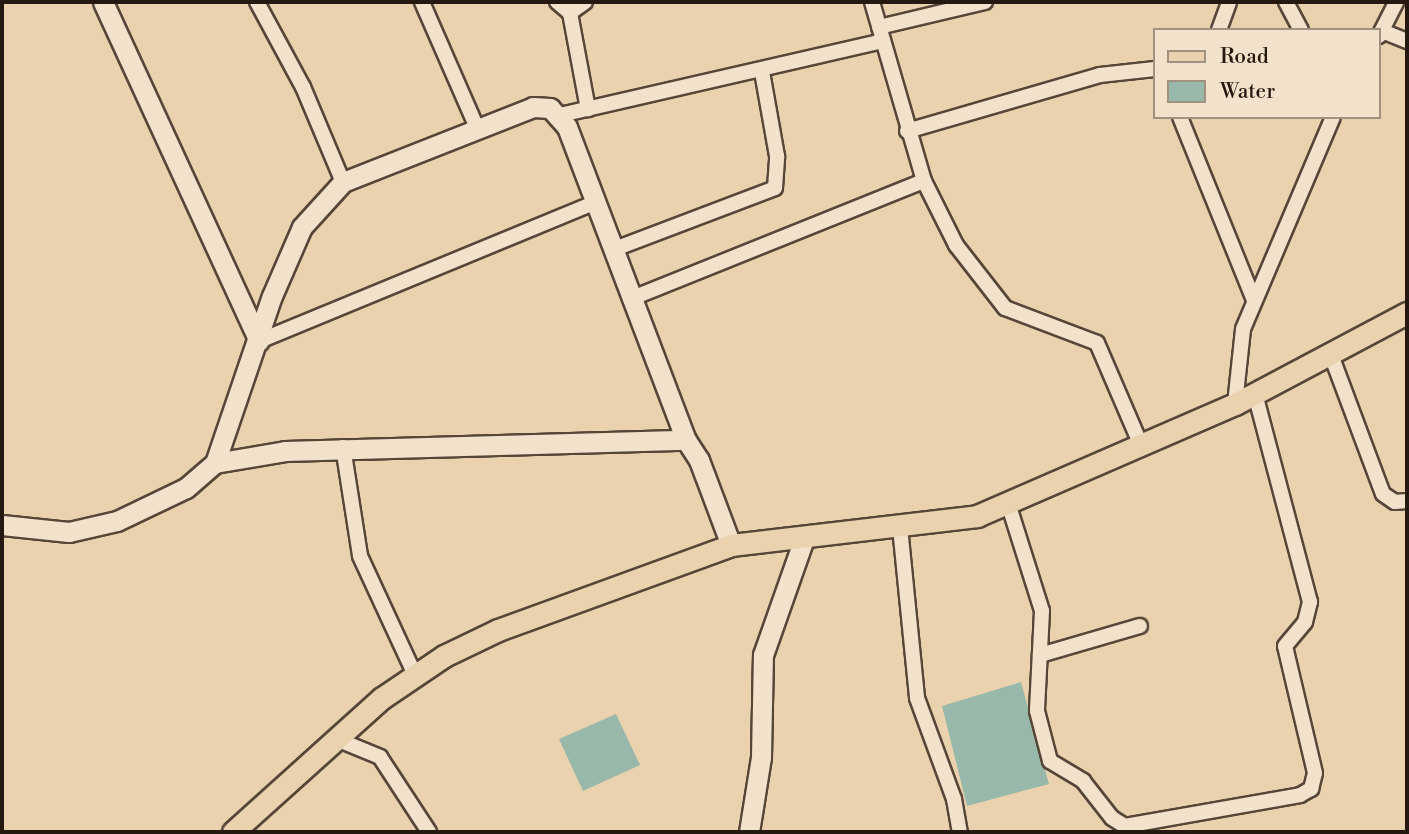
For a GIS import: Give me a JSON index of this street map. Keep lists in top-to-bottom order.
{
  "legend": ["Road", "Water"]
}
